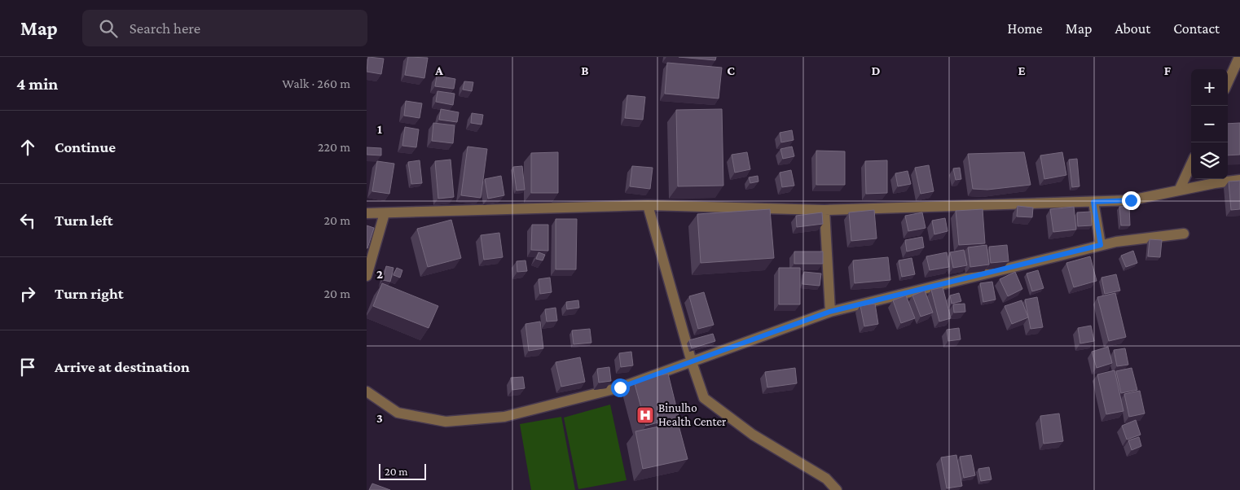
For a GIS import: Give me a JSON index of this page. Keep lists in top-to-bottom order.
{
  "places": {
    "hospital": ["Binulho Health Center"]
  },
  "scale_bar": "20 m",
  "page": {
    "header": "Map",
    "search": "Search here",
    "nav": [
      "Home",
      "Map",
      "About",
      "Contact"
    ],
    "heading": ["4 min", "Walk · 260 m"],
    "map_buttons": ["+", "−"],
    "list": [
      ["Continue", "220 m"],
      ["Turn left", "20 m"],
      ["Turn right", "20 m"],
      "Arrive at destination"
    ],
    "scale": "20 m"
  },
  "grid": {
    "columns": [
      "A",
      "B",
      "C",
      "D",
      "E",
      "F"
    ],
    "rows": ["1", "2", "3"]
  }
}
